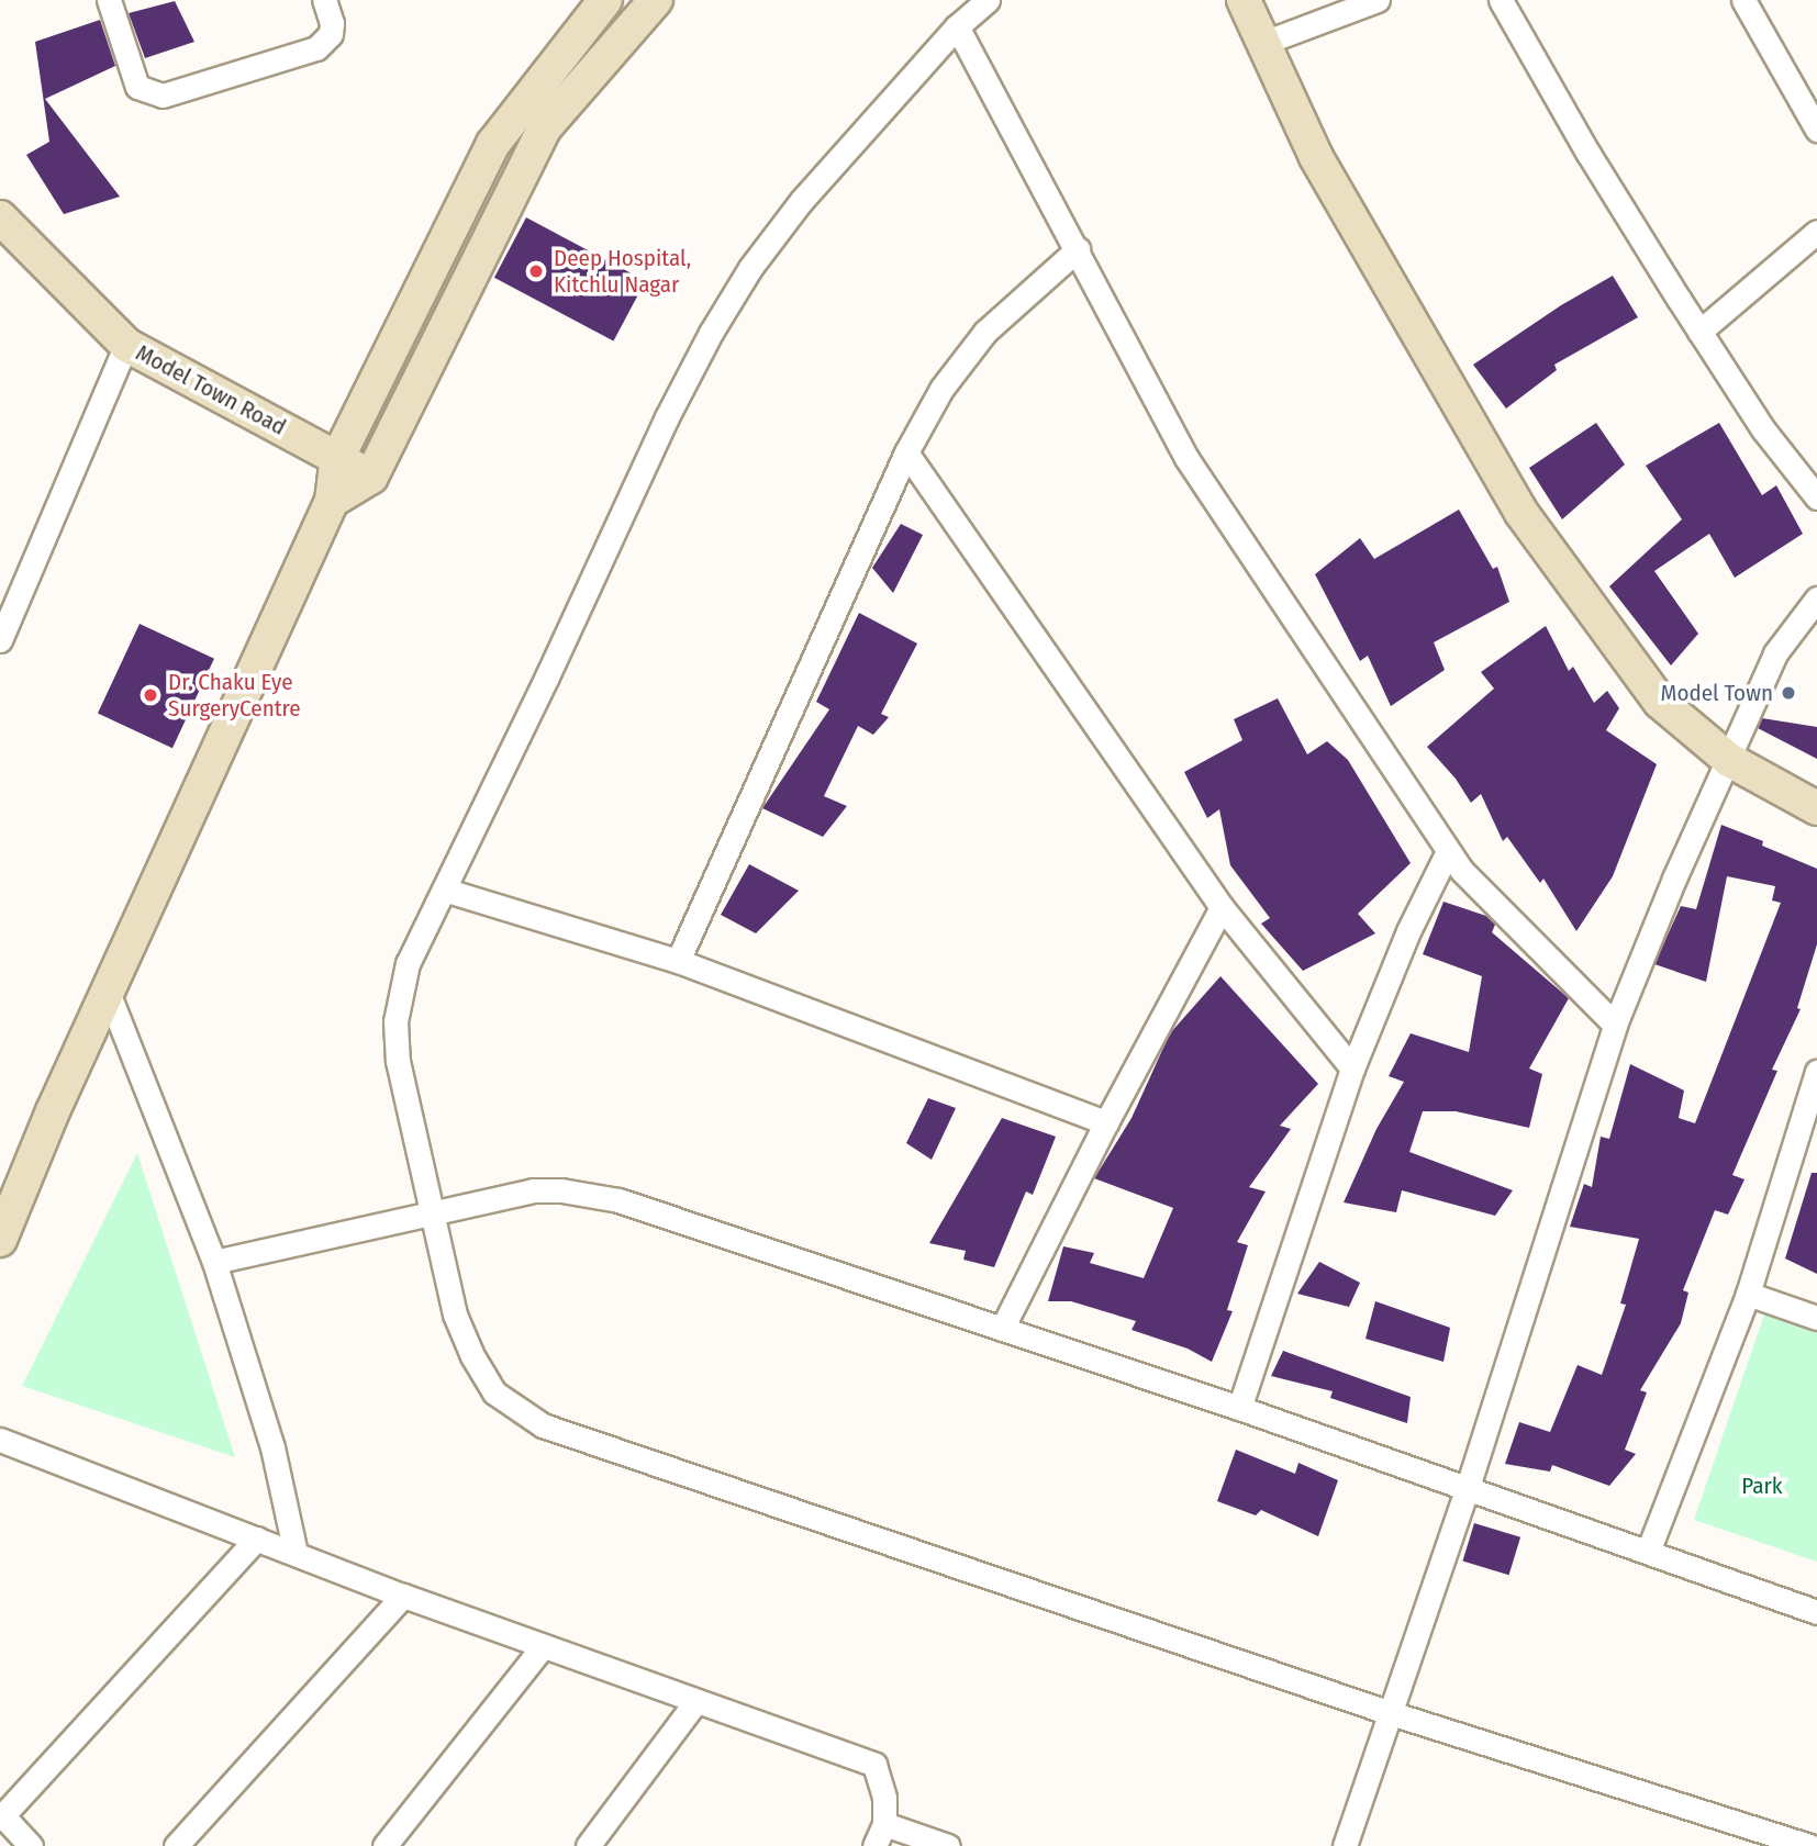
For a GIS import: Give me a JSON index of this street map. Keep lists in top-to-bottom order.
{
  "streets": {
    "street": ["Model Town Road"]
  },
  "parks": ["Park"],
  "places": ["Deep Hospital, Kitchlu Nagar", "Model Town", "Dr. Chaku Eye SurgeryCentre"]
}
